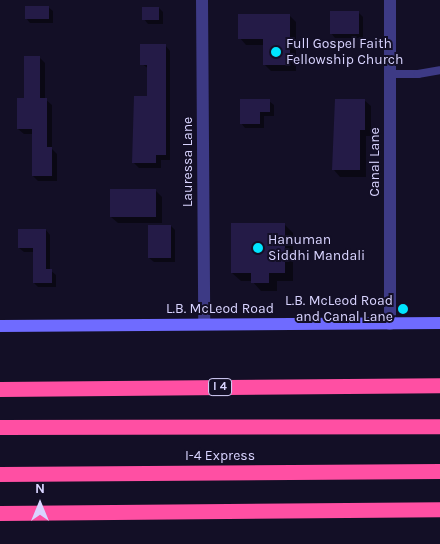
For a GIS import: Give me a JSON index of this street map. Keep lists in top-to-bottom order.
{
  "streets": {
    "highway": ["I 4", "I-4 Express"],
    "street": ["Lauressa Lane", "Canal Lane", "L.B. McLeod Road"]
  },
  "crossings": [
    ["Lauressa Lane", "L.B. McLeod Road"],
    ["Canal Lane", "L.B. McLeod Road"]
  ],
  "places": ["Full Gospel Faith Fellowship Church", "Hanuman Siddhi Mandali", "L.B. McLeod Road and Canal Lane"],
  "north": "top"
}
